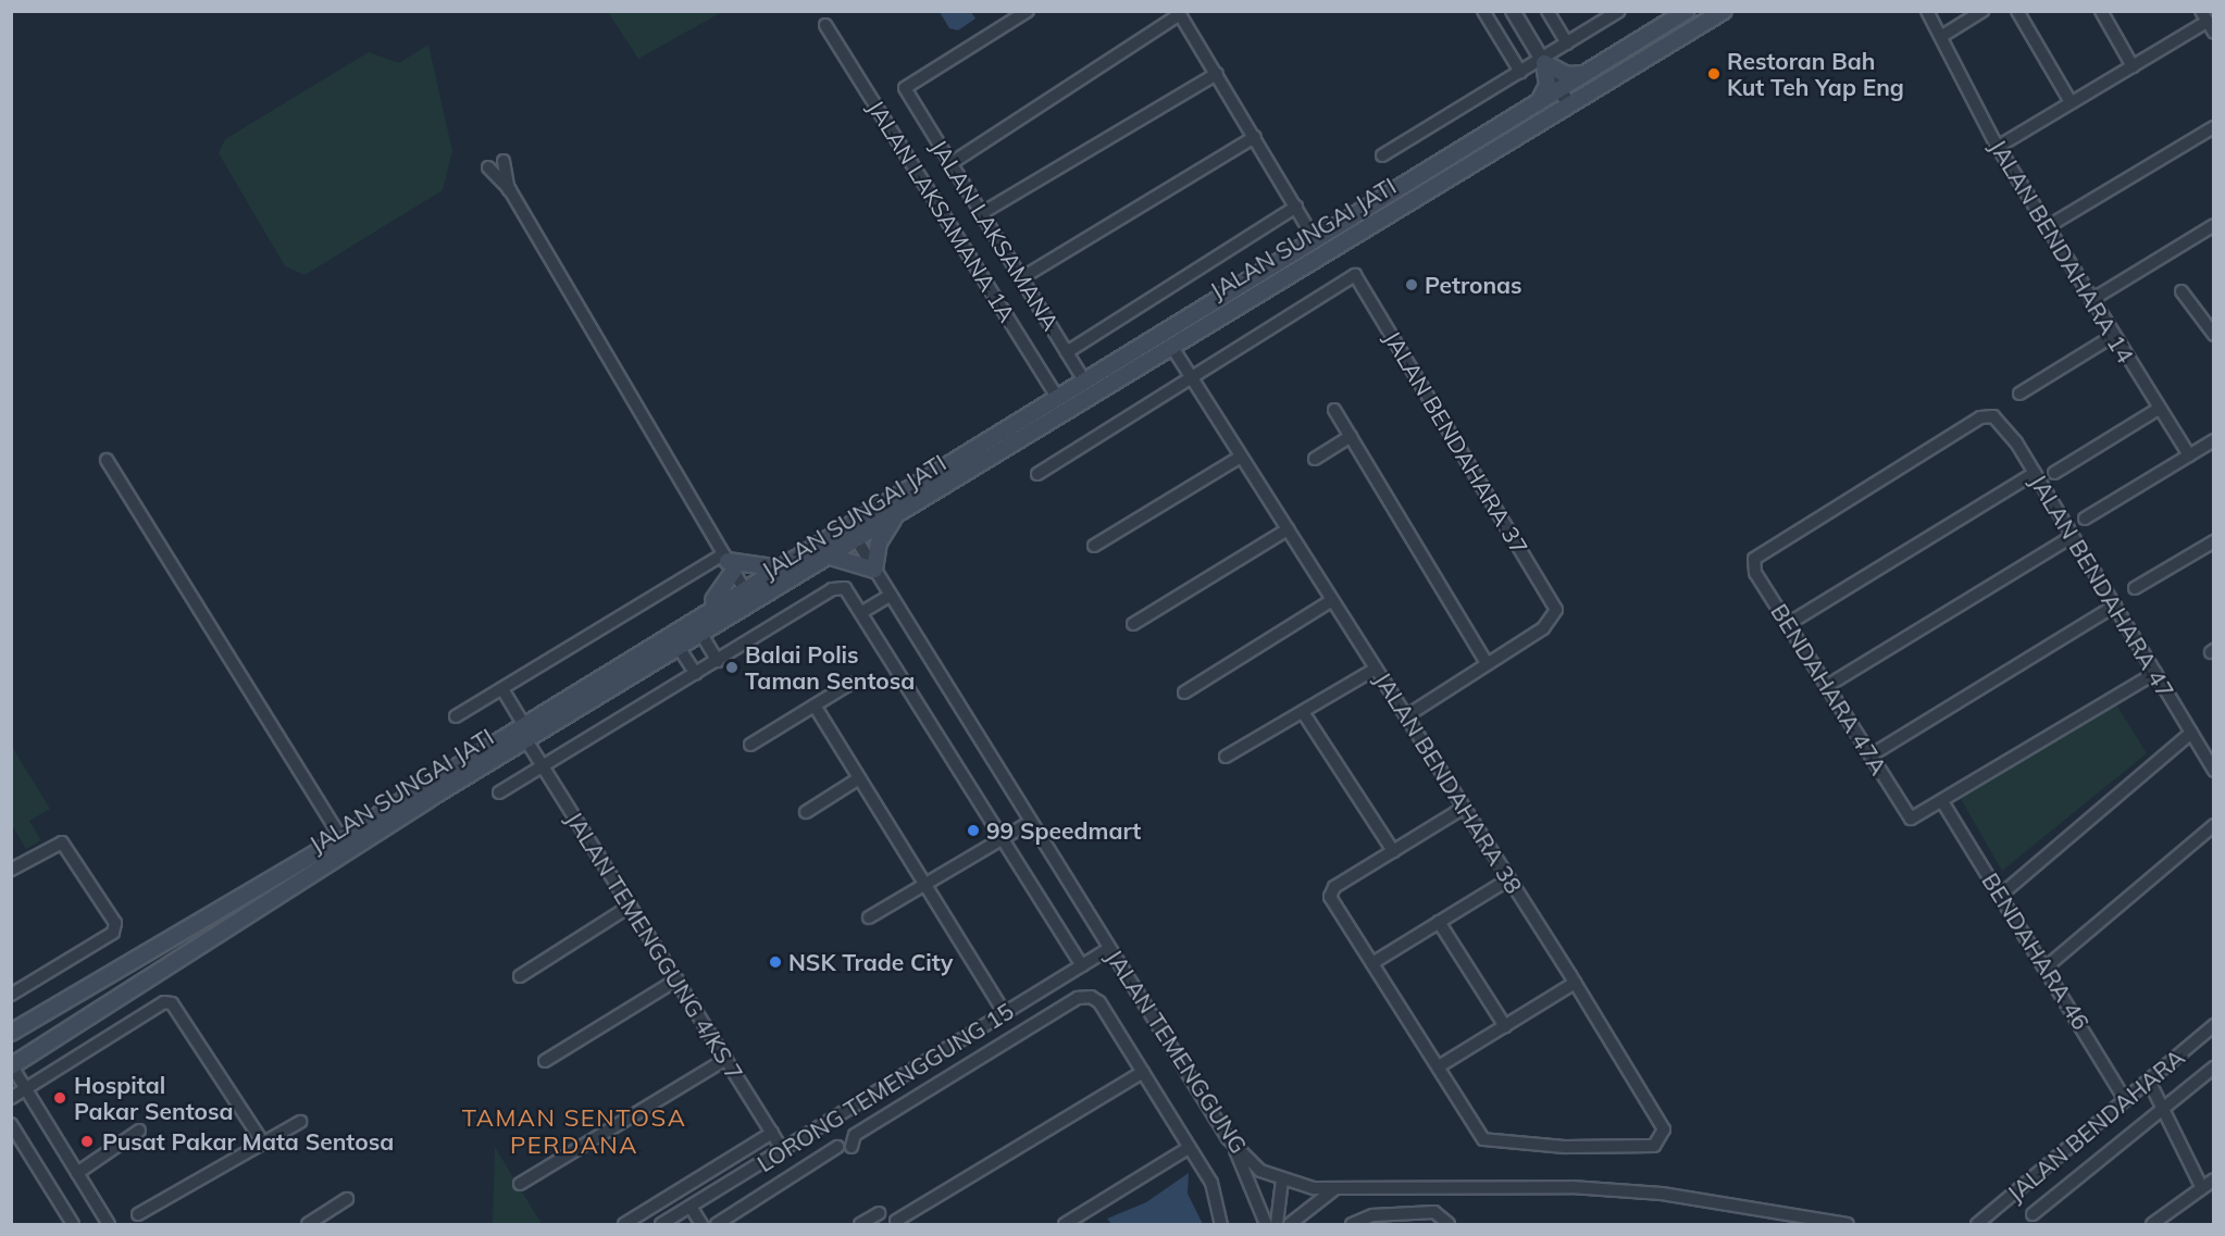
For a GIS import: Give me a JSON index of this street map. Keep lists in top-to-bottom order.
{
  "streets": {
    "main road": ["JALAN SUNGAI JATI"],
    "street": [
      "JALAN LAKSAMANA 1A",
      "JALAN LAKSAMANA",
      "JALAN BENDAHARA 14",
      "JALAN BENDAHARA 37",
      "JALAN BENDAHARA 47",
      "BENDAHARA 47A",
      "JALAN BENDAHARA 38",
      "JALAN TEMENGGUNG 4/KS 7",
      "BENDAHARA 46",
      "JALAN TEMENGGUNG",
      "LORONG TEMENGGUNG 15",
      "JALAN BENDAHARA"
    ]
  },
  "crossings": [
    ["JALAN LAKSAMANA 1A", "JALAN SUNGAI JATI"],
    ["JALAN LAKSAMANA", "JALAN SUNGAI JATI"],
    ["JALAN SUNGAI JATI", "JALAN BENDAHARA 38"],
    ["JALAN SUNGAI JATI", "JALAN TEMENGGUNG 4/KS 7"],
    ["JALAN SUNGAI JATI", "JALAN TEMENGGUNG"],
    ["JALAN BENDAHARA 37", "JALAN BENDAHARA 38"],
    ["JALAN BENDAHARA 47", "BENDAHARA 47A"],
    ["BENDAHARA 47A", "BENDAHARA 46"],
    ["JALAN TEMENGGUNG 4/KS 7", "LORONG TEMENGGUNG 15"],
    ["BENDAHARA 46", "JALAN BENDAHARA"],
    ["JALAN TEMENGGUNG", "LORONG TEMENGGUNG 15"]
  ],
  "districts": ["TAMAN SENTOSA PERDANA"],
  "places": [
    "Restoran Bah Kut Teh Yap Eng",
    "Petronas",
    "Balai Polis Taman Sentosa",
    "99 Speedmart",
    "NSK Trade City",
    "Hospital Pakar Sentosa",
    "Pusat Pakar Mata Sentosa"
  ]
}
